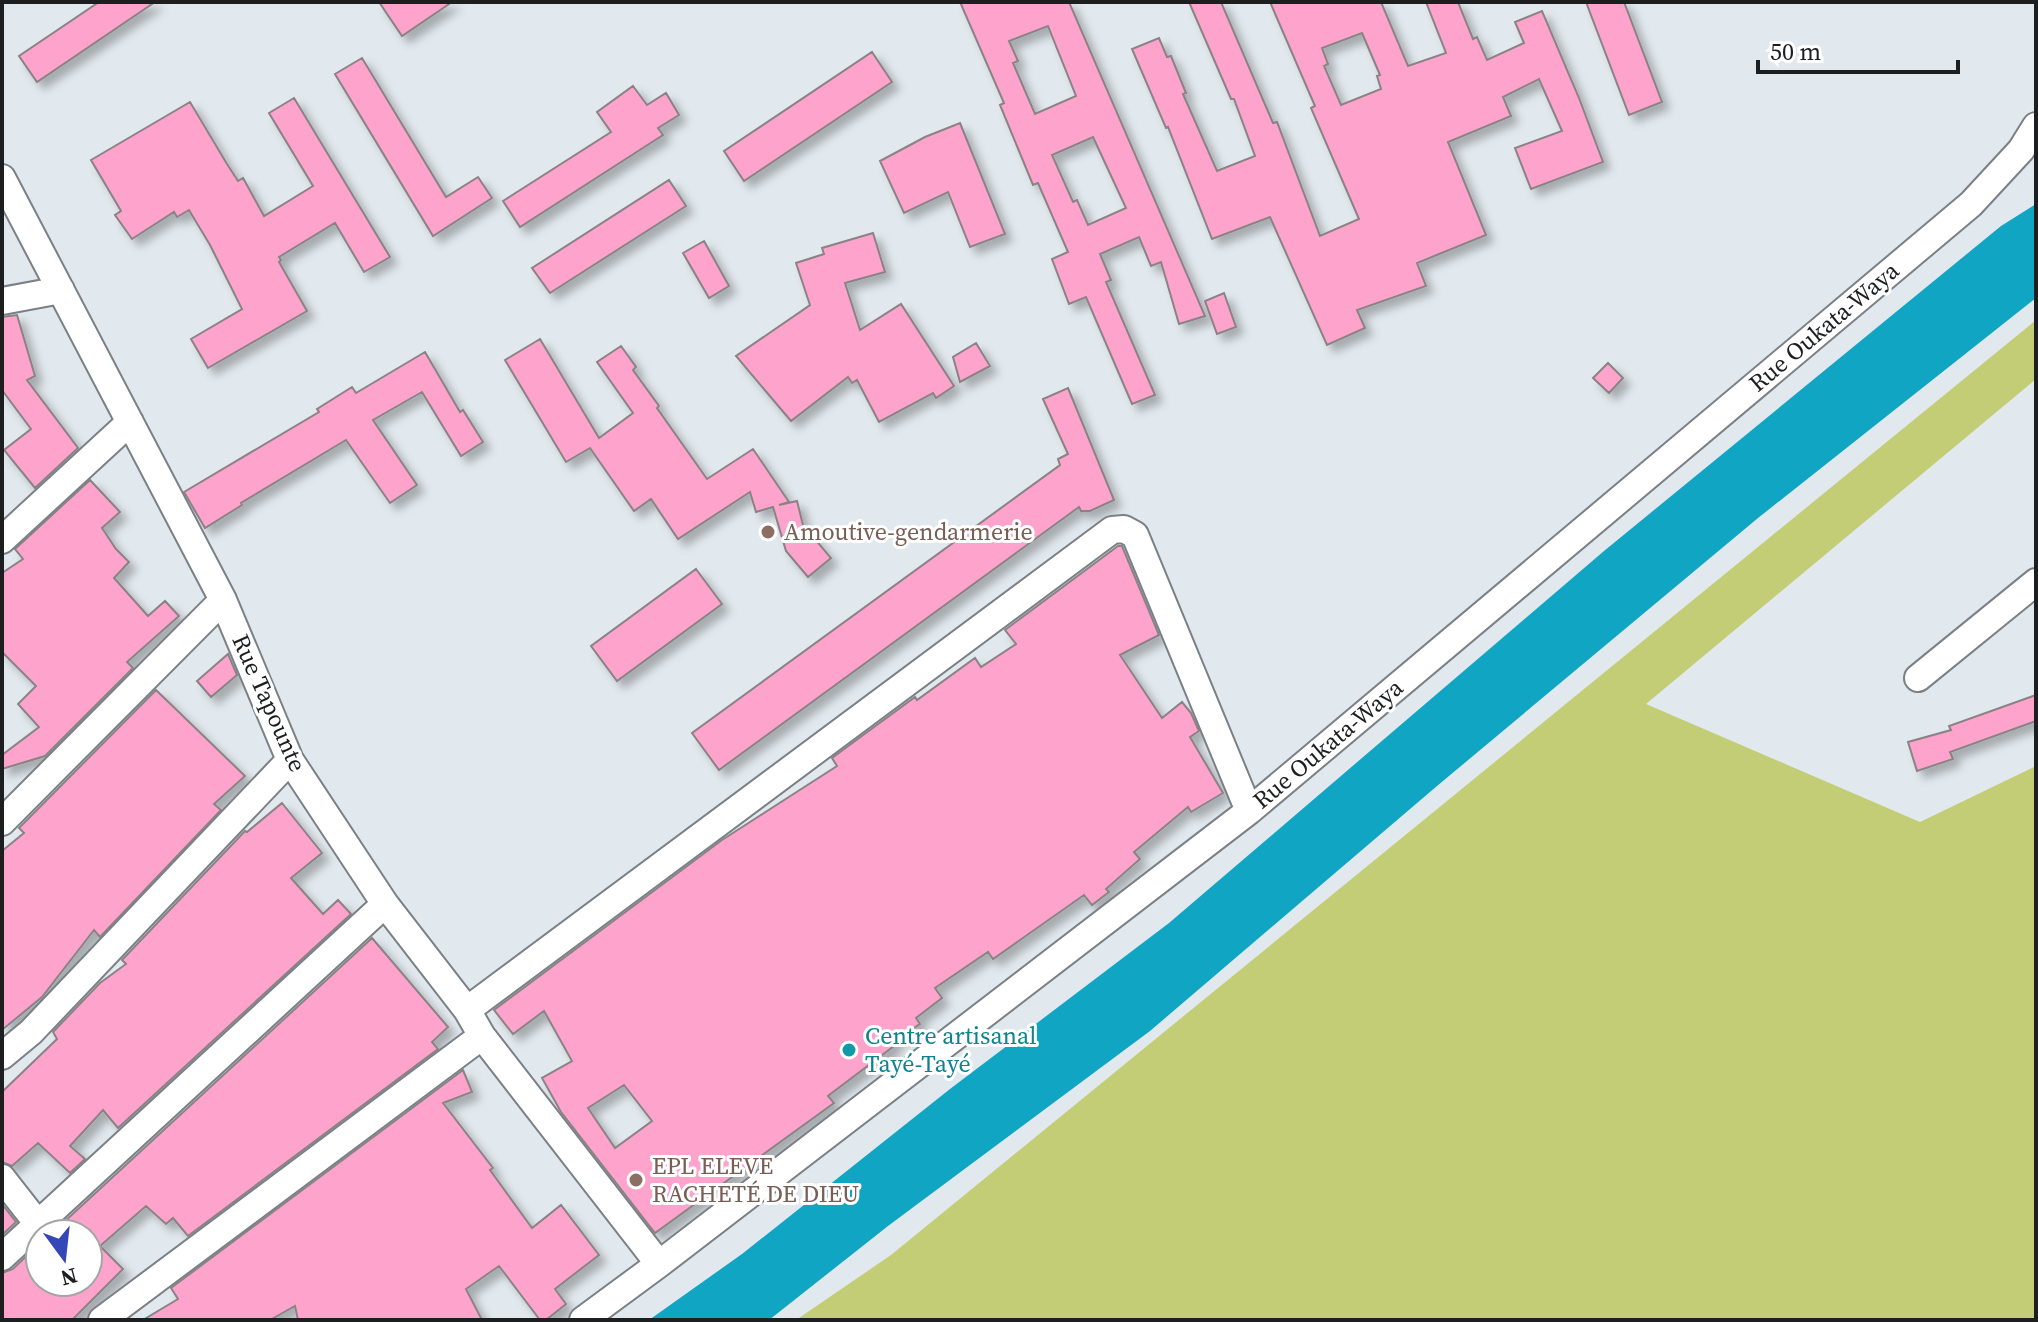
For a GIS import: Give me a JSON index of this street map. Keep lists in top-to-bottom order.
{
  "streets": {
    "street": ["Rue Oukata-Waya", "Rue Tapounte"]
  },
  "crossings": [
    ["Rue Oukata-Waya", "Rue Tapounte"]
  ],
  "places": ["Amoutive-gendarmerie", "Centre artisanal Tayé-Tayé", "EPL ELEVE RACHETÉ DE DIEU"],
  "scale_bar": "50 m",
  "north": "bottom"
}
